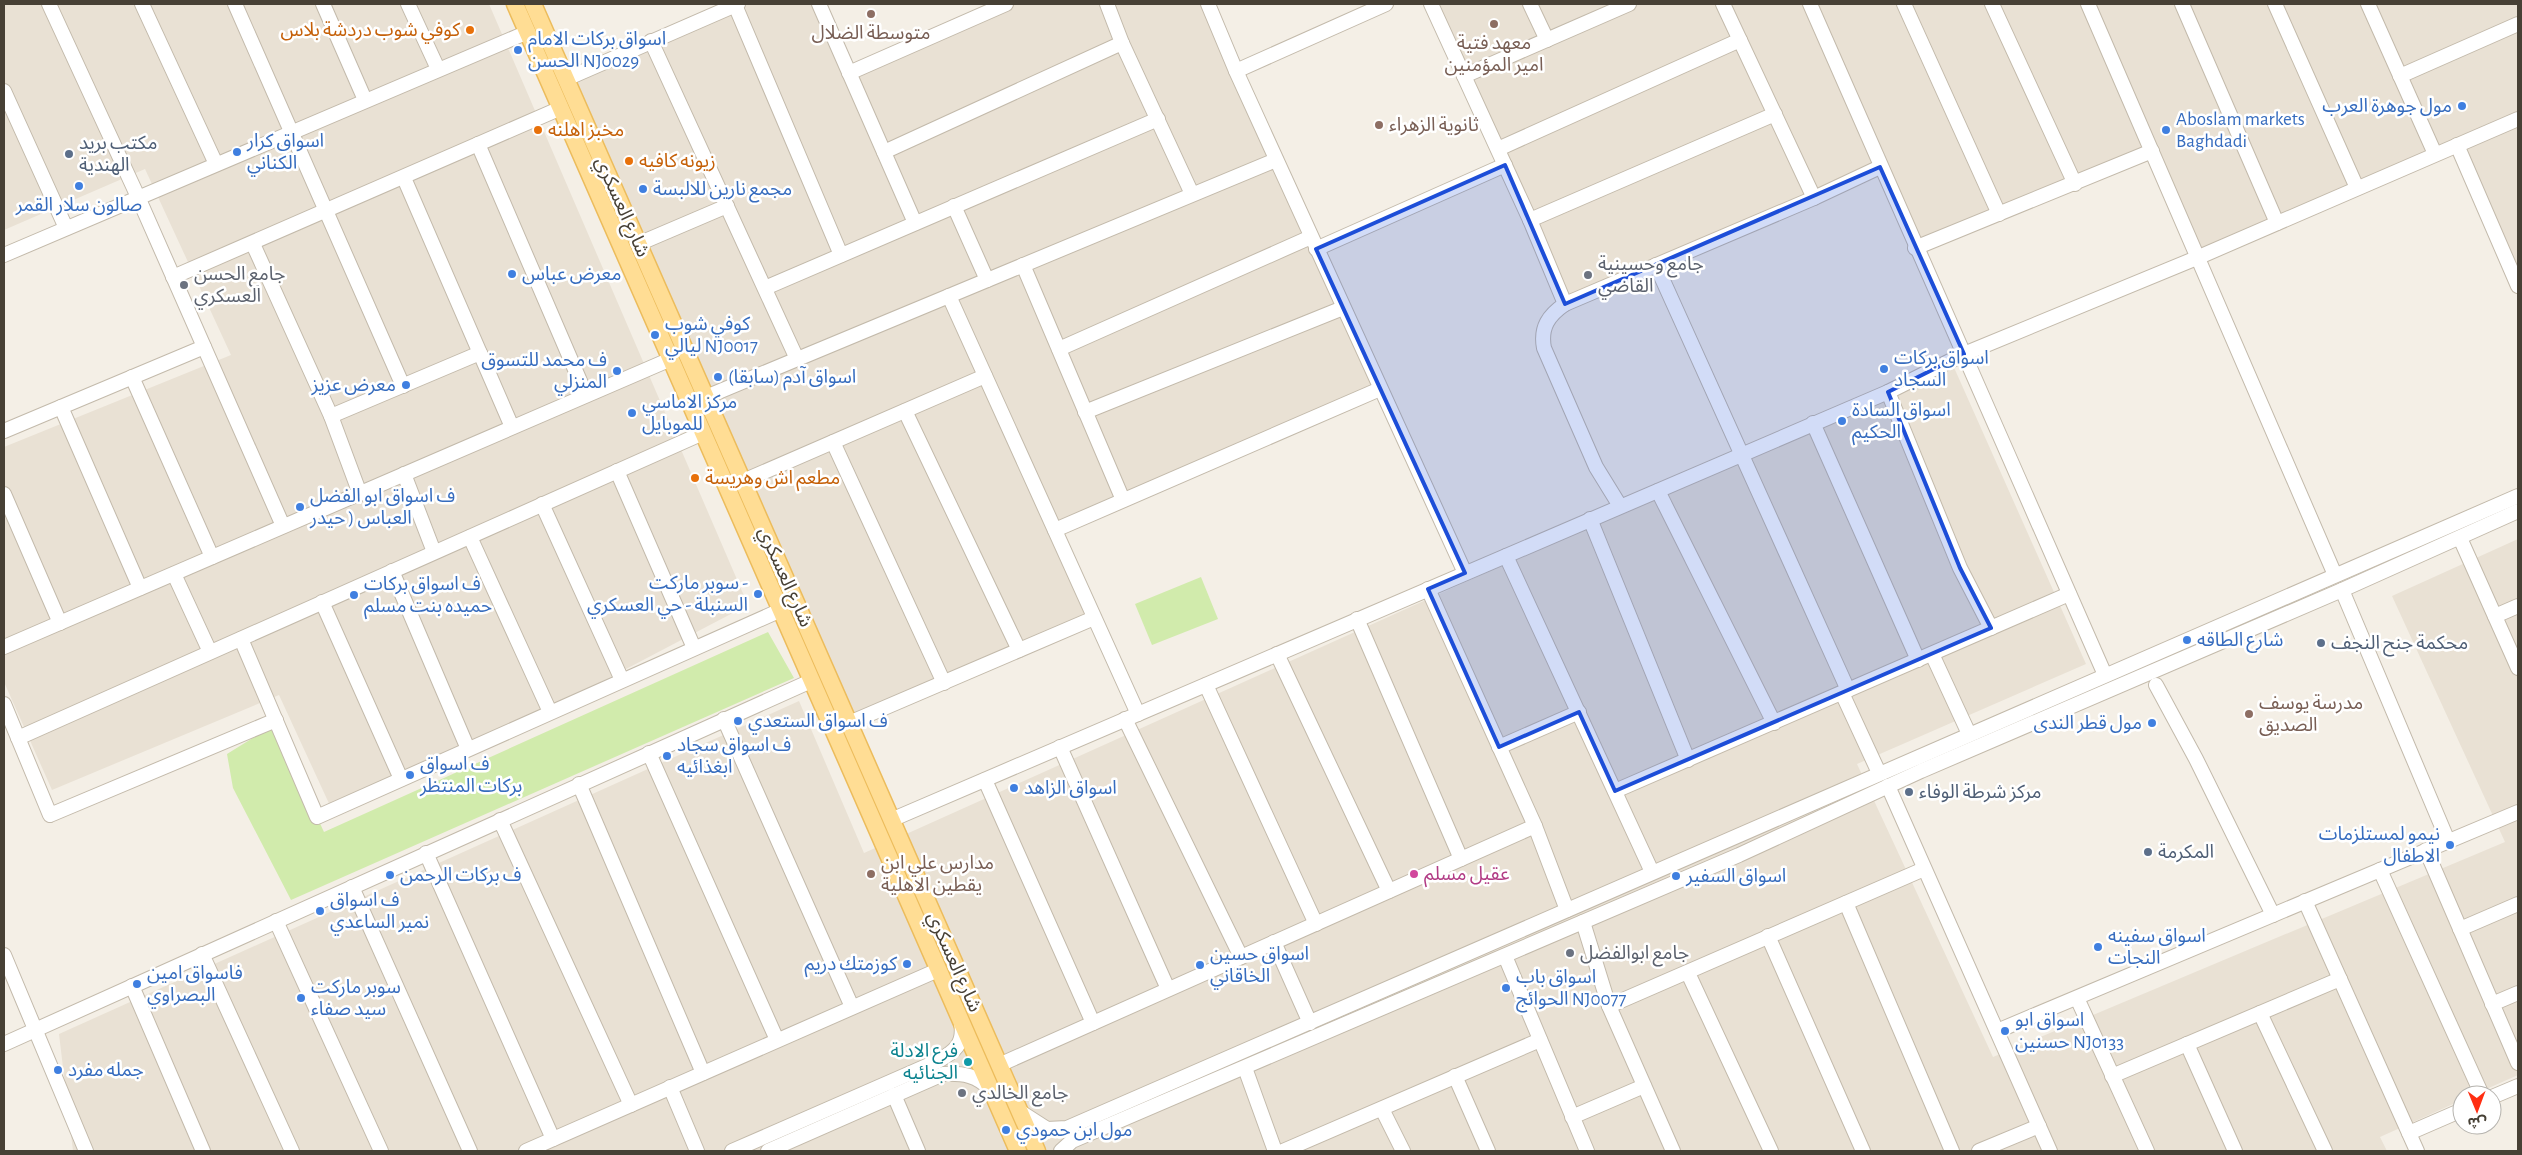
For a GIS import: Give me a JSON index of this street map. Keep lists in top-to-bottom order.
{
  "streets": {
    "main road": ["شارع العسكري"]
  },
  "places": [
    "متوسطة الضلال",
    "معهد فتية امير المؤمنين",
    "كوفي شوب دردشة بلاس",
    "اسواق بركات الامام الحسن NJ0029",
    "مول جوهرة العرب",
    "ثانوية الزهراء",
    "مخبز اهلنه",
    "Aboslam markets Baghdadi",
    "اسواق كرار الكناني",
    "مكتب بريد الهندية",
    "زيونه كافيه",
    "صالون سلار القمر",
    "مجمع نارين للالبسة",
    "معرض عباس",
    "جامع وحسينية القاضي",
    "جامع الحسن العسكري",
    "كوفي شوب ليالي NJ0017",
    "اسواق بركات السجاد",
    "ف محمد للتسوق المنزلي",
    "اسواق آدم (سابقا)",
    "معرض عزيز",
    "مركز الاماسي للموبايل",
    "اسواق السادة الحكيم",
    "مطعم اش وهريسة",
    "ف اسواق ابو الفضل العباس ( حيدر",
    "سوبر ماركت - السنبلة - حي العسكري",
    "ف اسواق بركات حميده بنت مسلم",
    "شارع الطاقه",
    "محكمة جنح النجف",
    "مدرسة يوسف الصديق",
    "ف اسواق الستعدي",
    "مول قطر الندى",
    "ف اسواق سجاد ابغذائيه",
    "ف اسواق بركات المنتظر",
    "اسواق الزاهد",
    "مركز شرطة الوفاء",
    "نيمو لمستلزمات الاطفال",
    "المكرمة",
    "مدارس علي ابن يقطين الاهلية",
    "عقيل مسلم",
    "ف بركات الرحمن",
    "اسواق السفير",
    "ف اسواق نمير الساعدي",
    "اسواق سفينه النجات",
    "جامع ابوالفضل",
    "كوزمتك دريم",
    "اسواق حسين الخاقاني",
    "فاسواق امين البصراوي",
    "اسواق باب الحوائج NJ0077",
    "سوبر ماركت سيد صفاء",
    "اسواق ابو حسنين NJ0133",
    "فرع الادلة الجنائيه",
    "جمله مفرد",
    "جامع الخالدي",
    "مول ابن حمودي"
  ],
  "north": "bottom"
}
